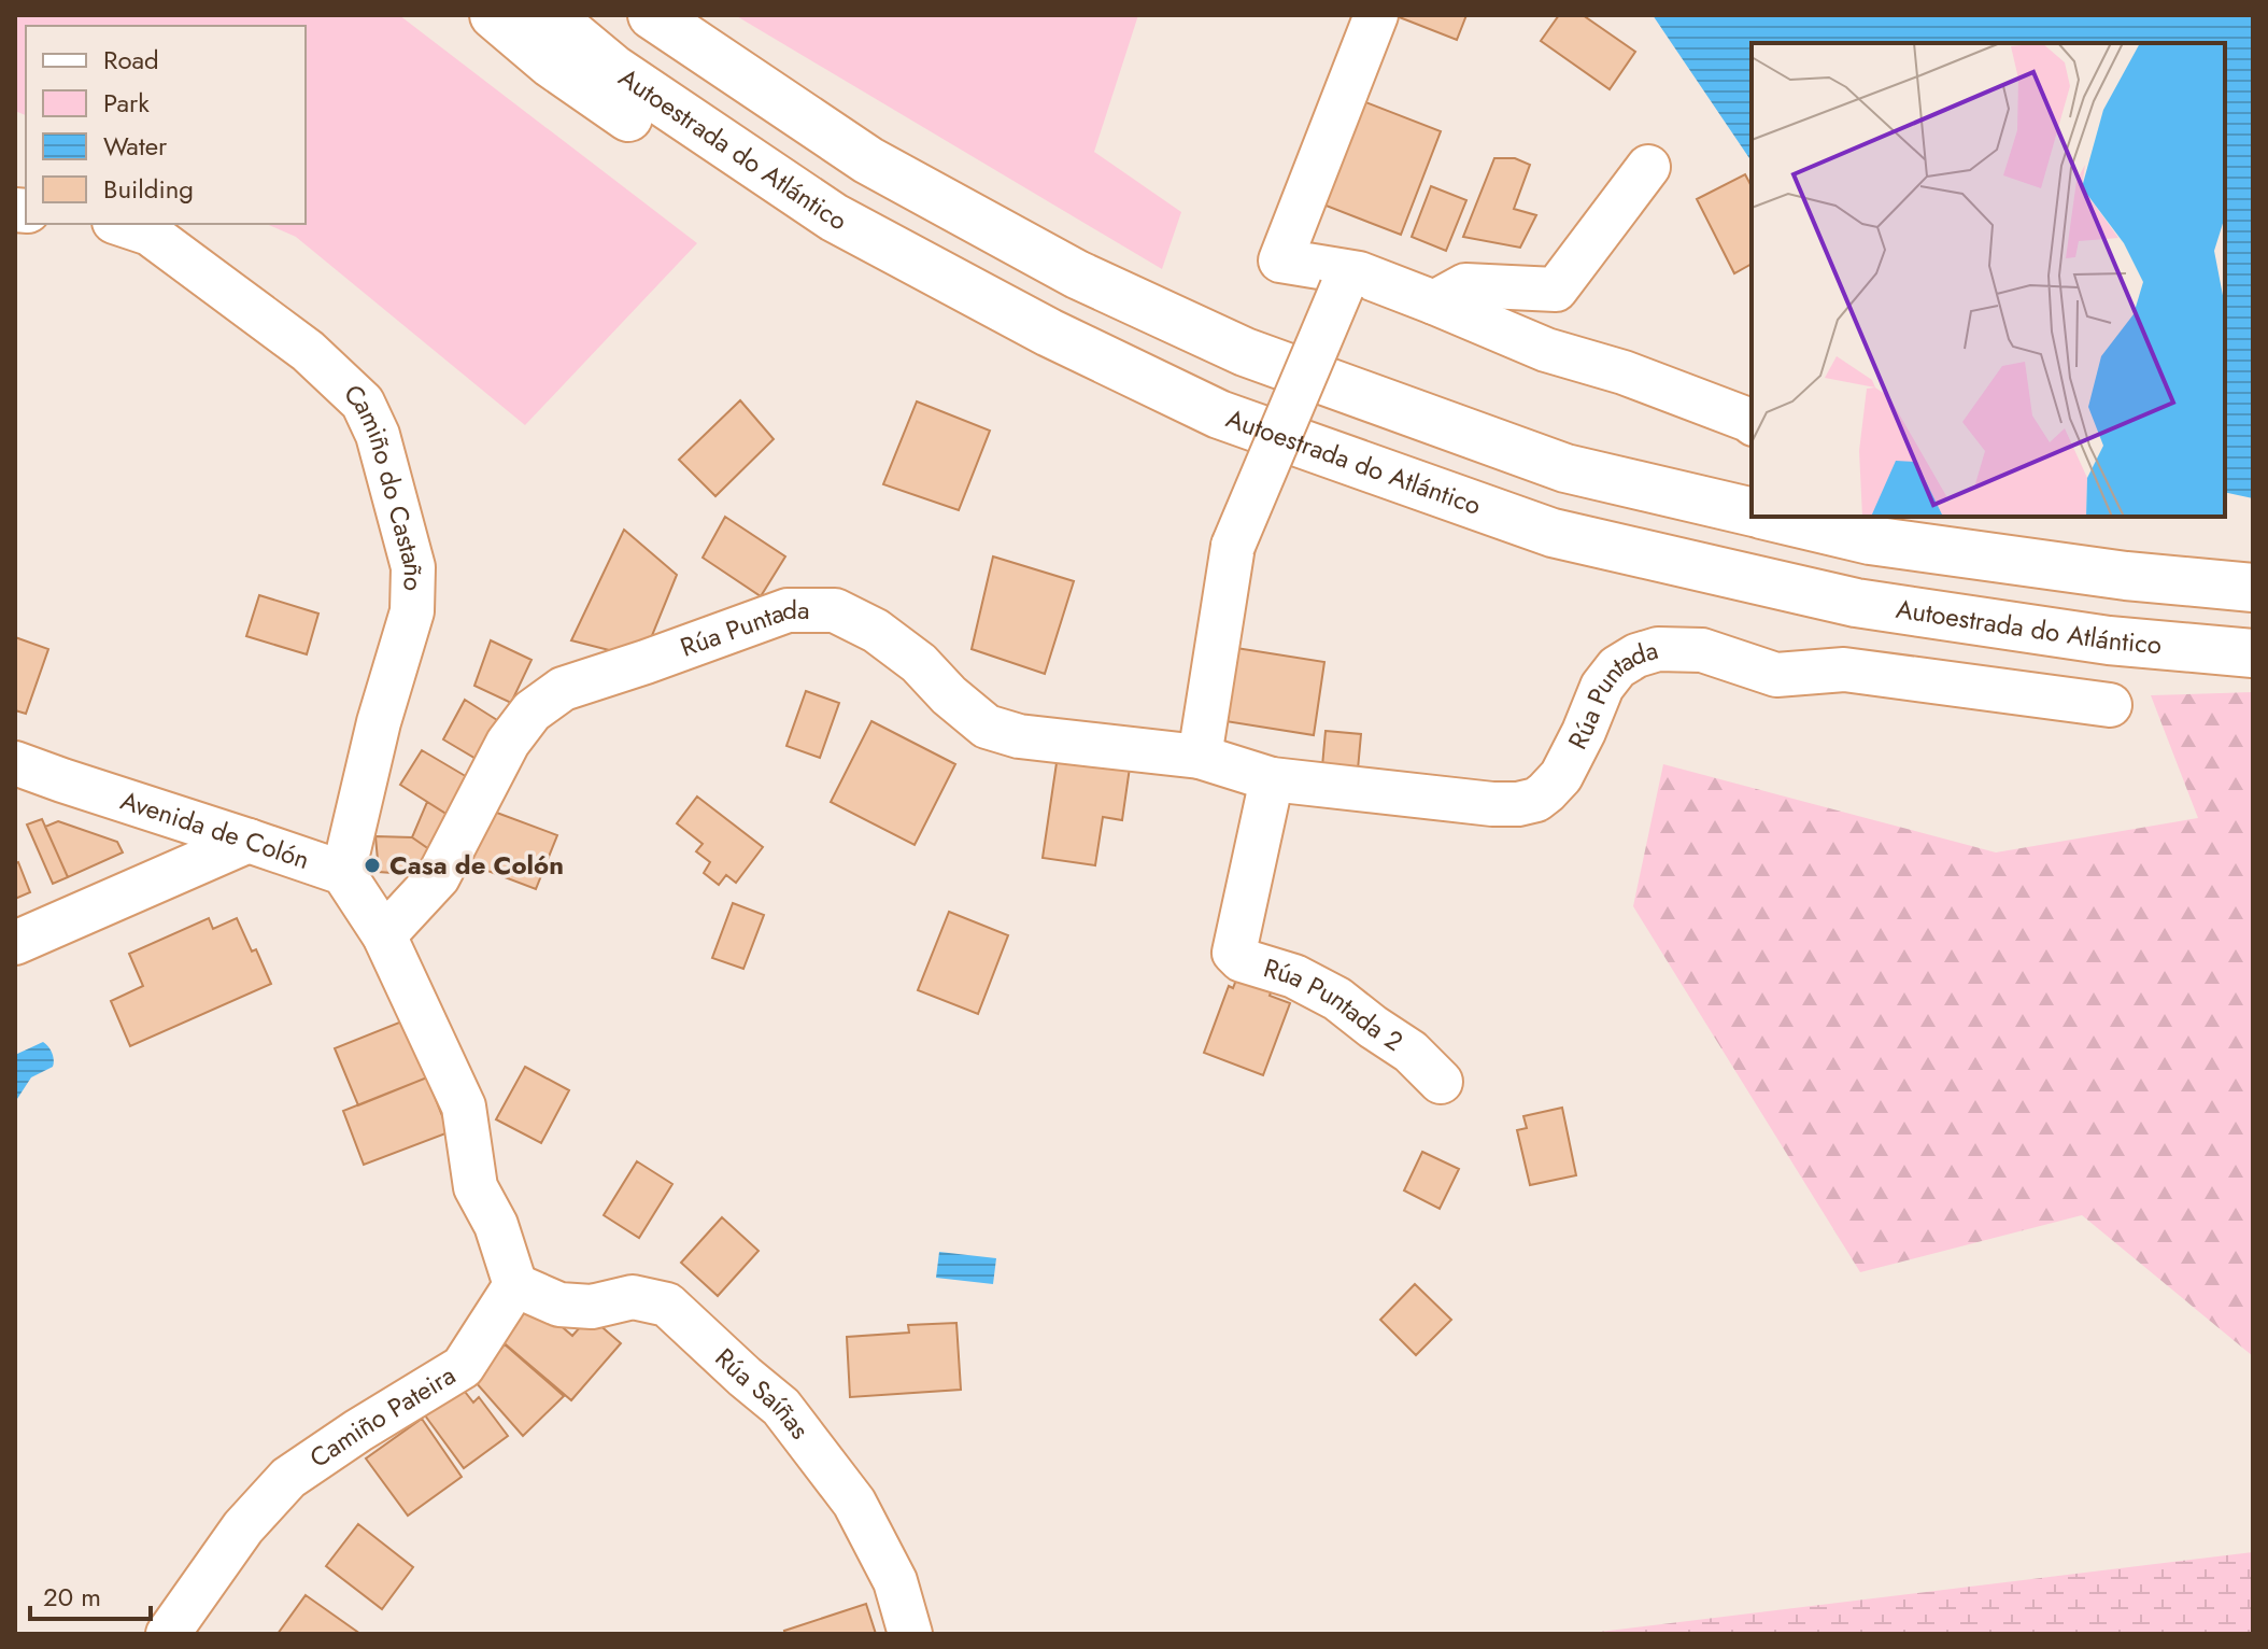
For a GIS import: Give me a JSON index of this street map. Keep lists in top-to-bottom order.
{
  "streets": {
    "highway": ["Autoestrada do Atlántico"],
    "street": [
      "Camiño do Castaño",
      "Rúa Puntada",
      "Avenida de Colón",
      "Rúa Puntada 2",
      "Rúa Saíñas",
      "Camiño Pateira"
    ]
  },
  "crossings": [
    ["Camiño do Castaño", "Avenida de Colón"],
    ["Rúa Puntada", "Avenida de Colón"],
    ["Rúa Puntada", "Rúa Puntada 2"],
    ["Rúa Saíñas", "Camiño Pateira"]
  ],
  "places": ["Casa de Colón"],
  "legend": [
    "Road",
    "Park",
    "Water",
    "Building"
  ],
  "scale_bar": "20 m"
}
